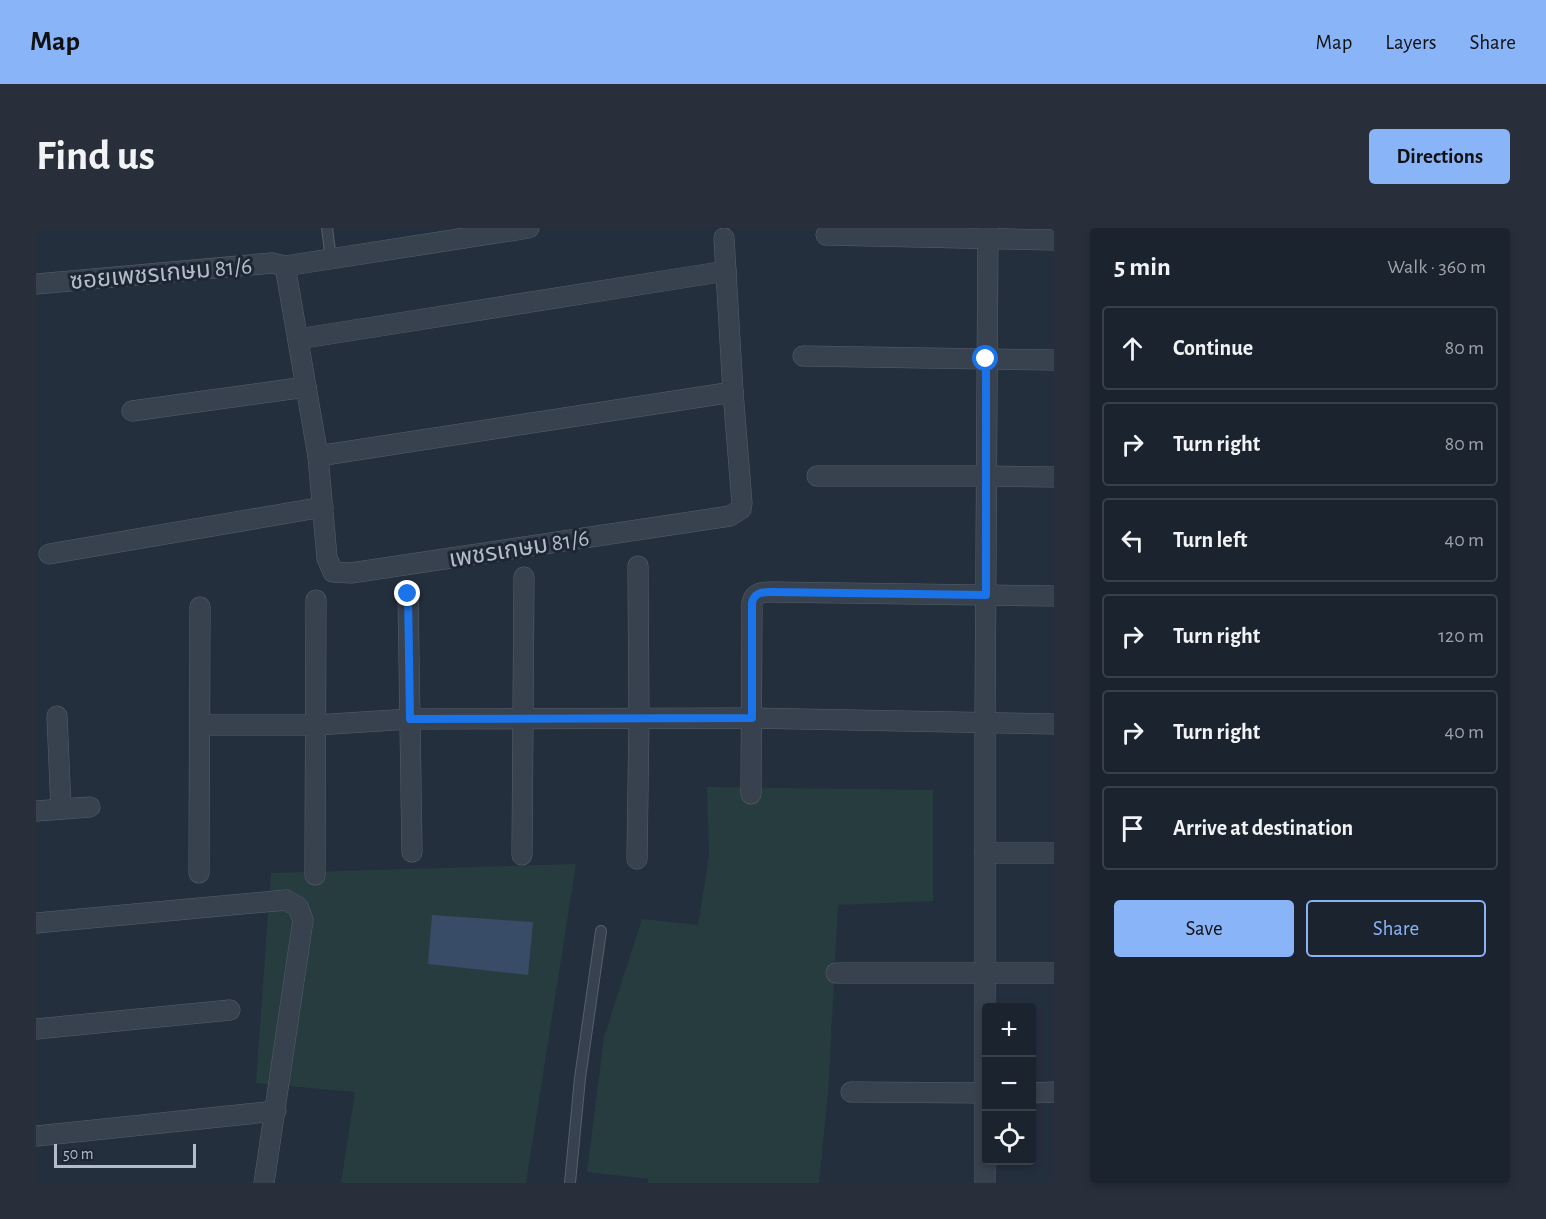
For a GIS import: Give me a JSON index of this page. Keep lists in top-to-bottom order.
{
  "streets": {
    "street": ["ซอยเพชรเกษม 81/6", "เพชรเกษม 81/6"]
  },
  "crossings": [
    ["ซอยเพชรเกษม 81/6", "เพชรเกษม 81/6"]
  ],
  "scale_bar": "50 m",
  "page": {
    "header": "Map",
    "nav": ["Map", "Layers", "Share"],
    "buttons": [
      "Directions",
      ["Save", "Share"]
    ],
    "title": "Find us",
    "heading": ["5 min", "Walk · 360 m"],
    "list": [
      ["Continue", "80 m"],
      ["Turn right", "80 m"],
      ["Turn left", "40 m"],
      ["Turn right", "120 m"],
      ["Turn right", "40 m"],
      "Arrive at destination"
    ],
    "map_buttons": ["+", "−"],
    "scale": "50 m"
  }
}
